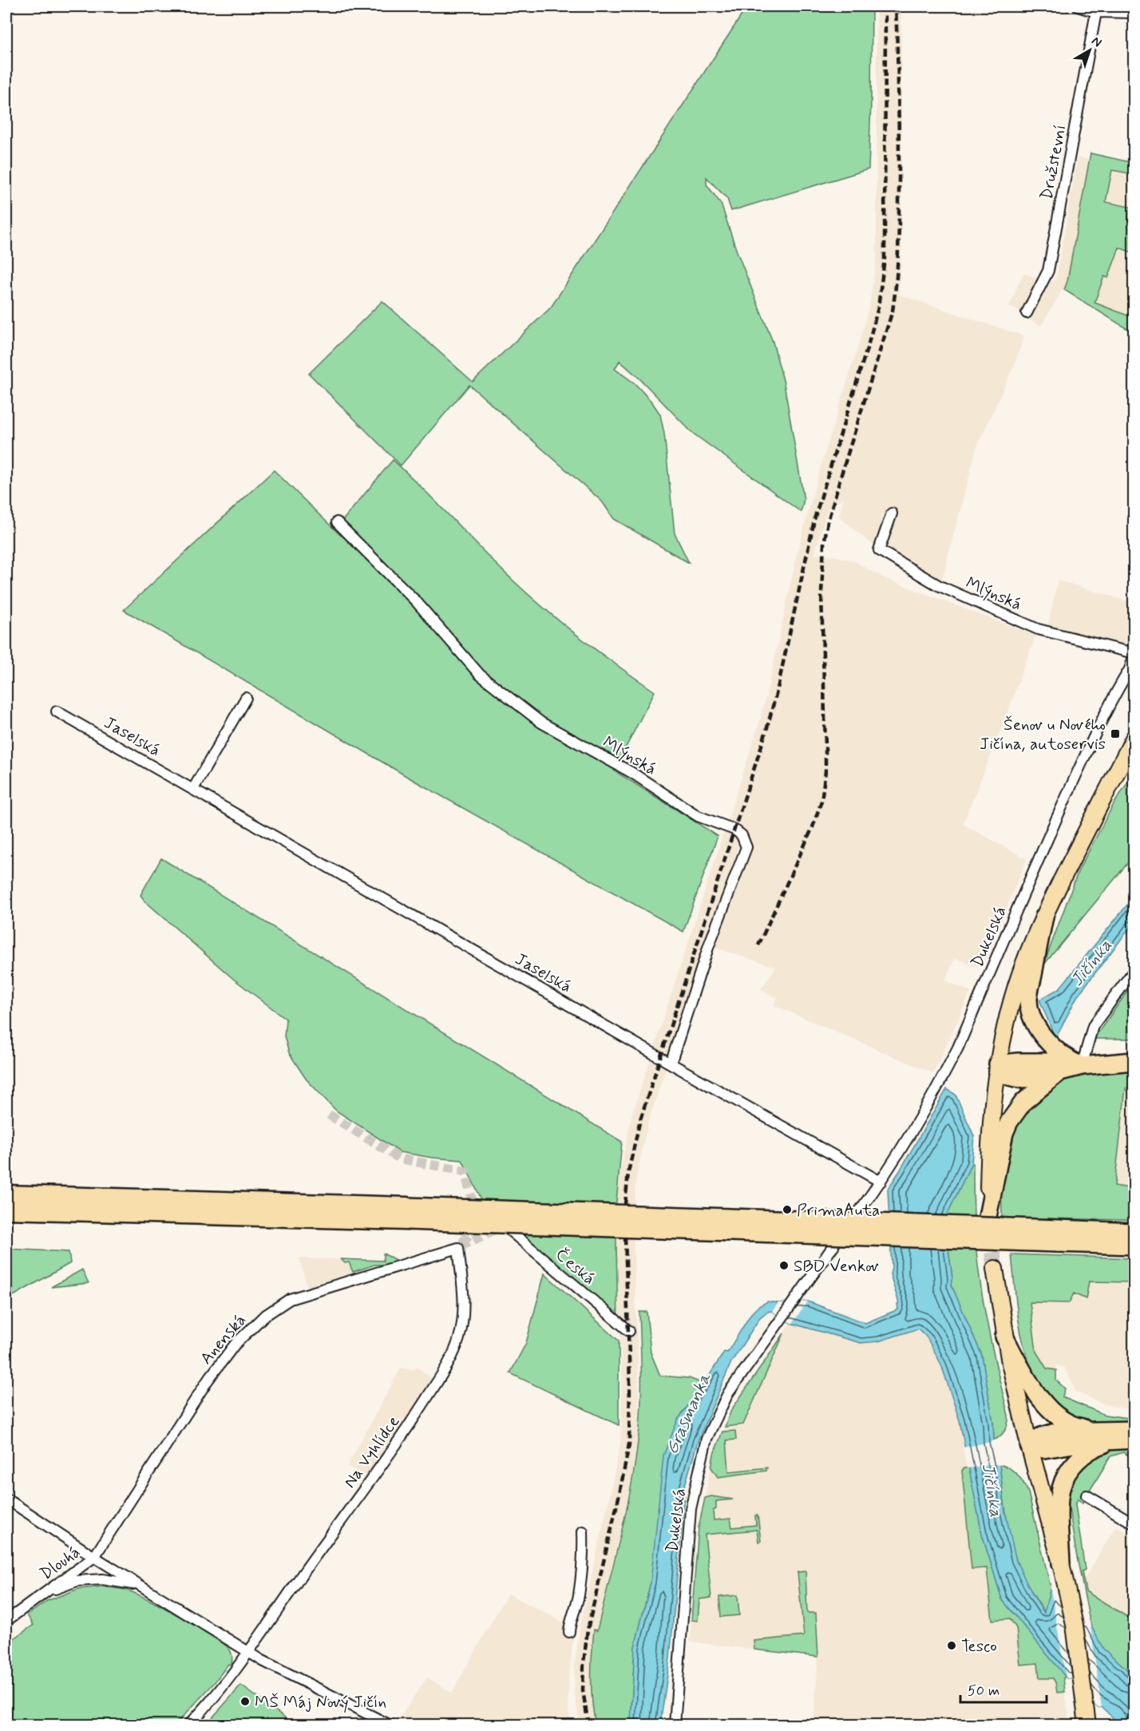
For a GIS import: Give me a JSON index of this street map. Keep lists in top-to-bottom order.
{
  "streets": {
    "street": [
      "Družstevní",
      "Mlýnská",
      "Jaselská",
      "Dukelská",
      "Česká",
      "Anenská",
      "Na Vyhlídce",
      "Dlouhá"
    ]
  },
  "crossings": [
    ["Mlýnská", "Jaselská"],
    ["Mlýnská", "Dukelská"],
    ["Jaselská", "Dukelská"],
    ["Anenská", "Na Vyhlídce"],
    ["Anenská", "Dlouhá"]
  ],
  "water": ["Jičínka", "Grasmanka"],
  "places": {
    "transit": ["Šenov u Nového Jičína, autoservis"],
    "other": [
      "PrimaAuta",
      "SBD Venkov",
      "Tesco",
      "MŠ Máj Nový Jičín"
    ]
  },
  "scale_bar": "50 m",
  "north": "top right"
}
